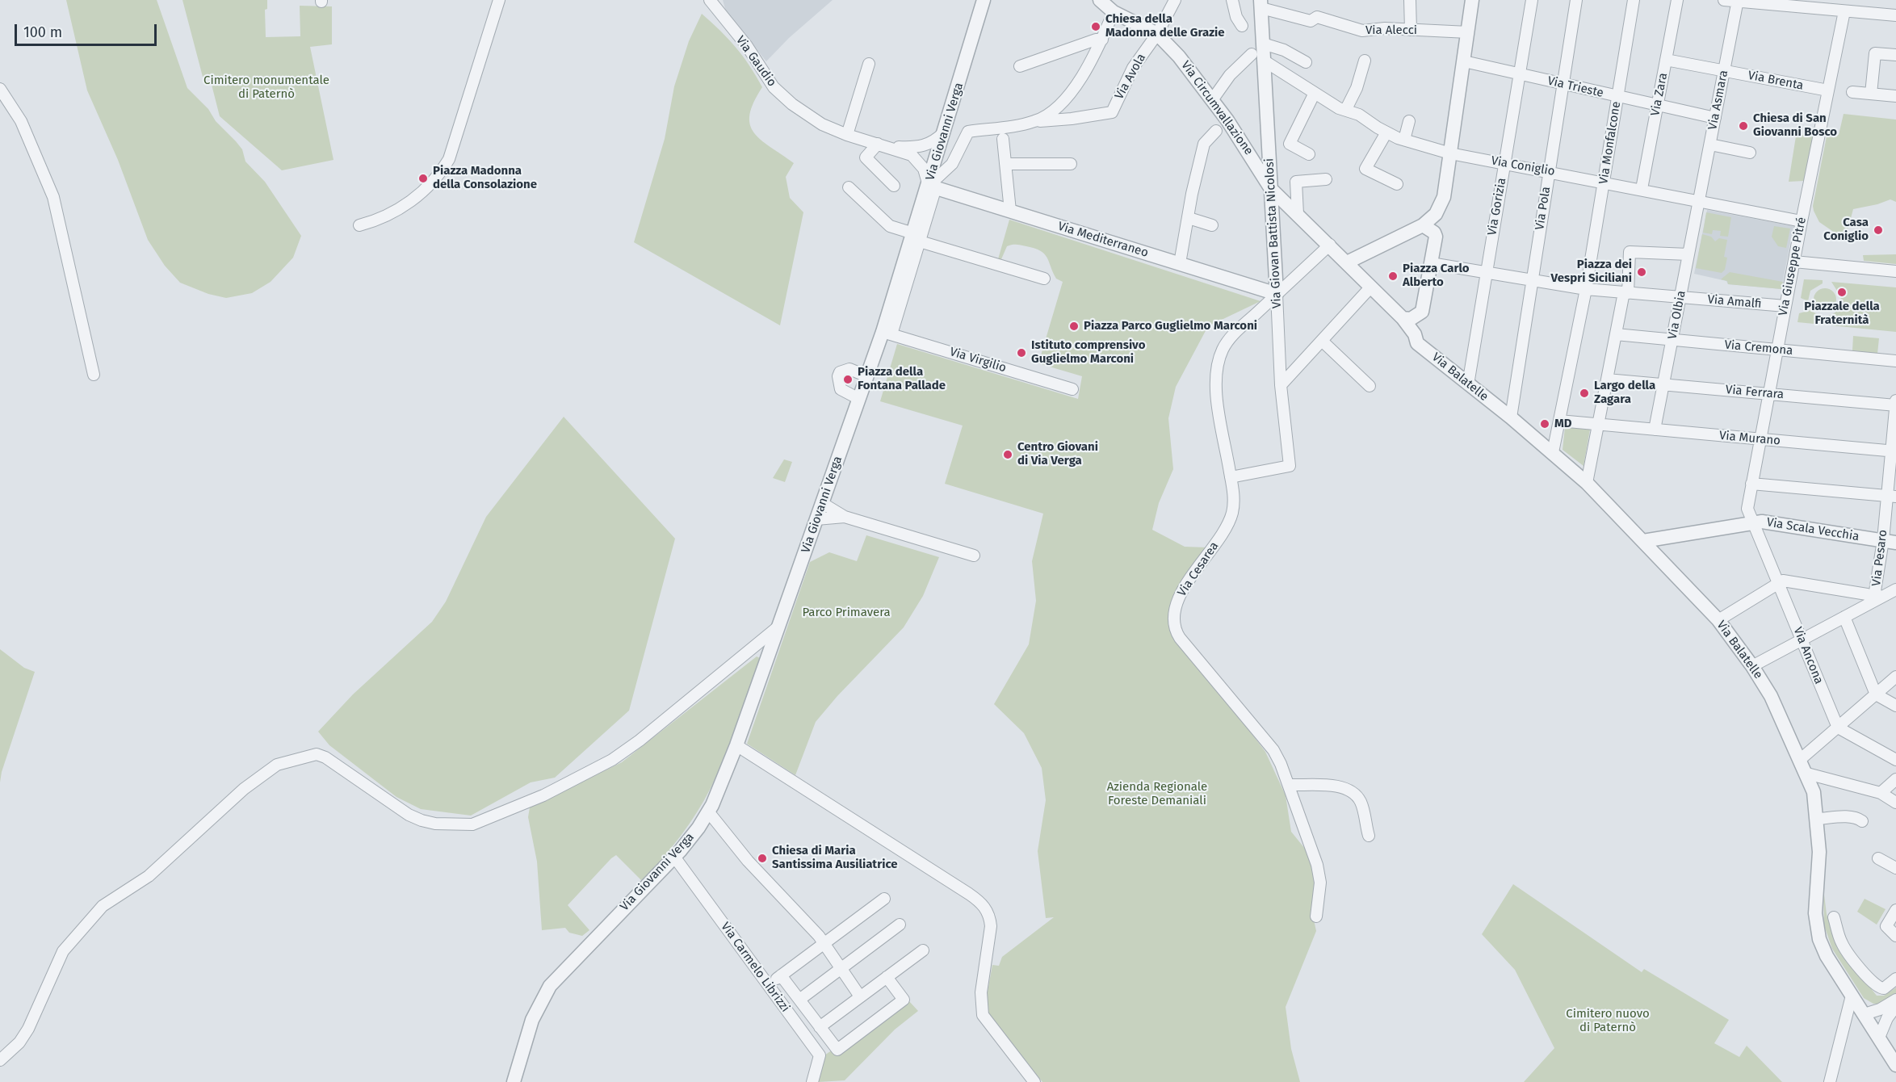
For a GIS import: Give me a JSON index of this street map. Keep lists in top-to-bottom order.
{
  "streets": {
    "street": [
      "Via Alecci",
      "Via Gaudio",
      "Via Avola",
      "Via Brenta",
      "Via Trieste",
      "Via Zara",
      "Via Asmara",
      "Via Circumvallazione",
      "Via Giovanni Verga",
      "Via Monfalcone",
      "Via Coniglio",
      "Via Gorizia",
      "Via Pola",
      "Via Giovan Battista Nicolosi",
      "Via Mediterraneo",
      "Via Giuseppe Pitré",
      "Via Amalfi",
      "Via Olbia",
      "Via Cremona",
      "Via Virgilio",
      "Via Balatelle",
      "Via Ferrara",
      "Via Murano",
      "Via Scala Vecchia",
      "Via Pesaro",
      "Via Cesarea",
      "Via Ancona",
      "Via Carmelo Librizzi"
    ]
  },
  "crossings": [
    ["Via Alecci", "Via Giovan Battista Nicolosi"],
    ["Via Avola", "Via Circumvallazione"],
    ["Via Brenta", "Via Zara"],
    ["Via Brenta", "Via Asmara"],
    ["Via Brenta", "Via Giuseppe Pitré"],
    ["Via Trieste", "Via Zara"],
    ["Via Trieste", "Via Asmara"],
    ["Via Trieste", "Via Monfalcone"],
    ["Via Trieste", "Via Gorizia"],
    ["Via Trieste", "Via Pola"],
    ["Via Zara", "Via Coniglio"],
    ["Via Asmara", "Via Coniglio"],
    ["Via Asmara", "Via Olbia"],
    ["Via Circumvallazione", "Via Giovan Battista Nicolosi"],
    ["Via Circumvallazione", "Via Balatelle"],
    ["Via Circumvallazione", "Via Cesarea"],
    ["Via Giovanni Verga", "Via Mediterraneo"],
    ["Via Giovanni Verga", "Via Virgilio"],
    ["Via Giovanni Verga", "Via Carmelo Librizzi"],
    ["Via Monfalcone", "Via Coniglio"],
    ["Via Monfalcone", "Via Amalfi"],
    ["Via Monfalcone", "Via Balatelle"],
    ["Via Monfalcone", "Via Murano"],
    ["Via Coniglio", "Via Gorizia"],
    ["Via Coniglio", "Via Pola"],
    ["Via Coniglio", "Via Giovan Battista Nicolosi"],
    ["Via Coniglio", "Via Giuseppe Pitré"],
    ["Via Coniglio", "Via Olbia"],
    ["Via Gorizia", "Via Amalfi"],
    ["Via Gorizia", "Via Balatelle"],
    ["Via Pola", "Via Amalfi"],
    ["Via Pola", "Via Balatelle"],
    ["Via Giovan Battista Nicolosi", "Via Mediterraneo"],
    ["Via Giovan Battista Nicolosi", "Via Cesarea"],
    ["Via Mediterraneo", "Via Cesarea"],
    ["Via Giuseppe Pitré", "Via Amalfi"],
    ["Via Giuseppe Pitré", "Via Cremona"],
    ["Via Giuseppe Pitré", "Via Ferrara"],
    ["Via Giuseppe Pitré", "Via Murano"],
    ["Via Giuseppe Pitré", "Via Scala Vecchia"],
    ["Via Giuseppe Pitré", "Via Ancona"],
    ["Via Amalfi", "Via Olbia"],
    ["Via Olbia", "Via Cremona"],
    ["Via Olbia", "Via Ferrara"],
    ["Via Olbia", "Via Murano"],
    ["Via Balatelle", "Via Scala Vecchia"],
    ["Via Ferrara", "Via Pesaro"],
    ["Via Murano", "Via Pesaro"],
    ["Via Scala Vecchia", "Via Pesaro"],
    ["Via Scala Vecchia", "Via Ancona"]
  ],
  "parks": [
    "Cimitero monumentale di Paternò",
    "Parco Primavera",
    "Azienda Regionale Foreste Demaniali",
    "Cimitero nuovo di Paternò"
  ],
  "places": [
    "Chiesa della Madonna delle Grazie",
    "Chiesa di San Giovanni Bosco",
    "Piazza Madonna della Consolazione",
    "Casa Coniglio",
    "Piazza dei Vespri Siciliani",
    "Piazza Carlo Alberto",
    "Piazzale della Fraternità",
    "Piazza Parco Guglielmo Marconi",
    "Istituto comprensivo Guglielmo Marconi",
    "Piazza della Fontana Pallade",
    "Largo della Zagara",
    "MD",
    "Centro Giovani di Via Verga",
    "Chiesa di Maria Santissima Ausiliatrice"
  ],
  "scale_bar": "100 m"
}
